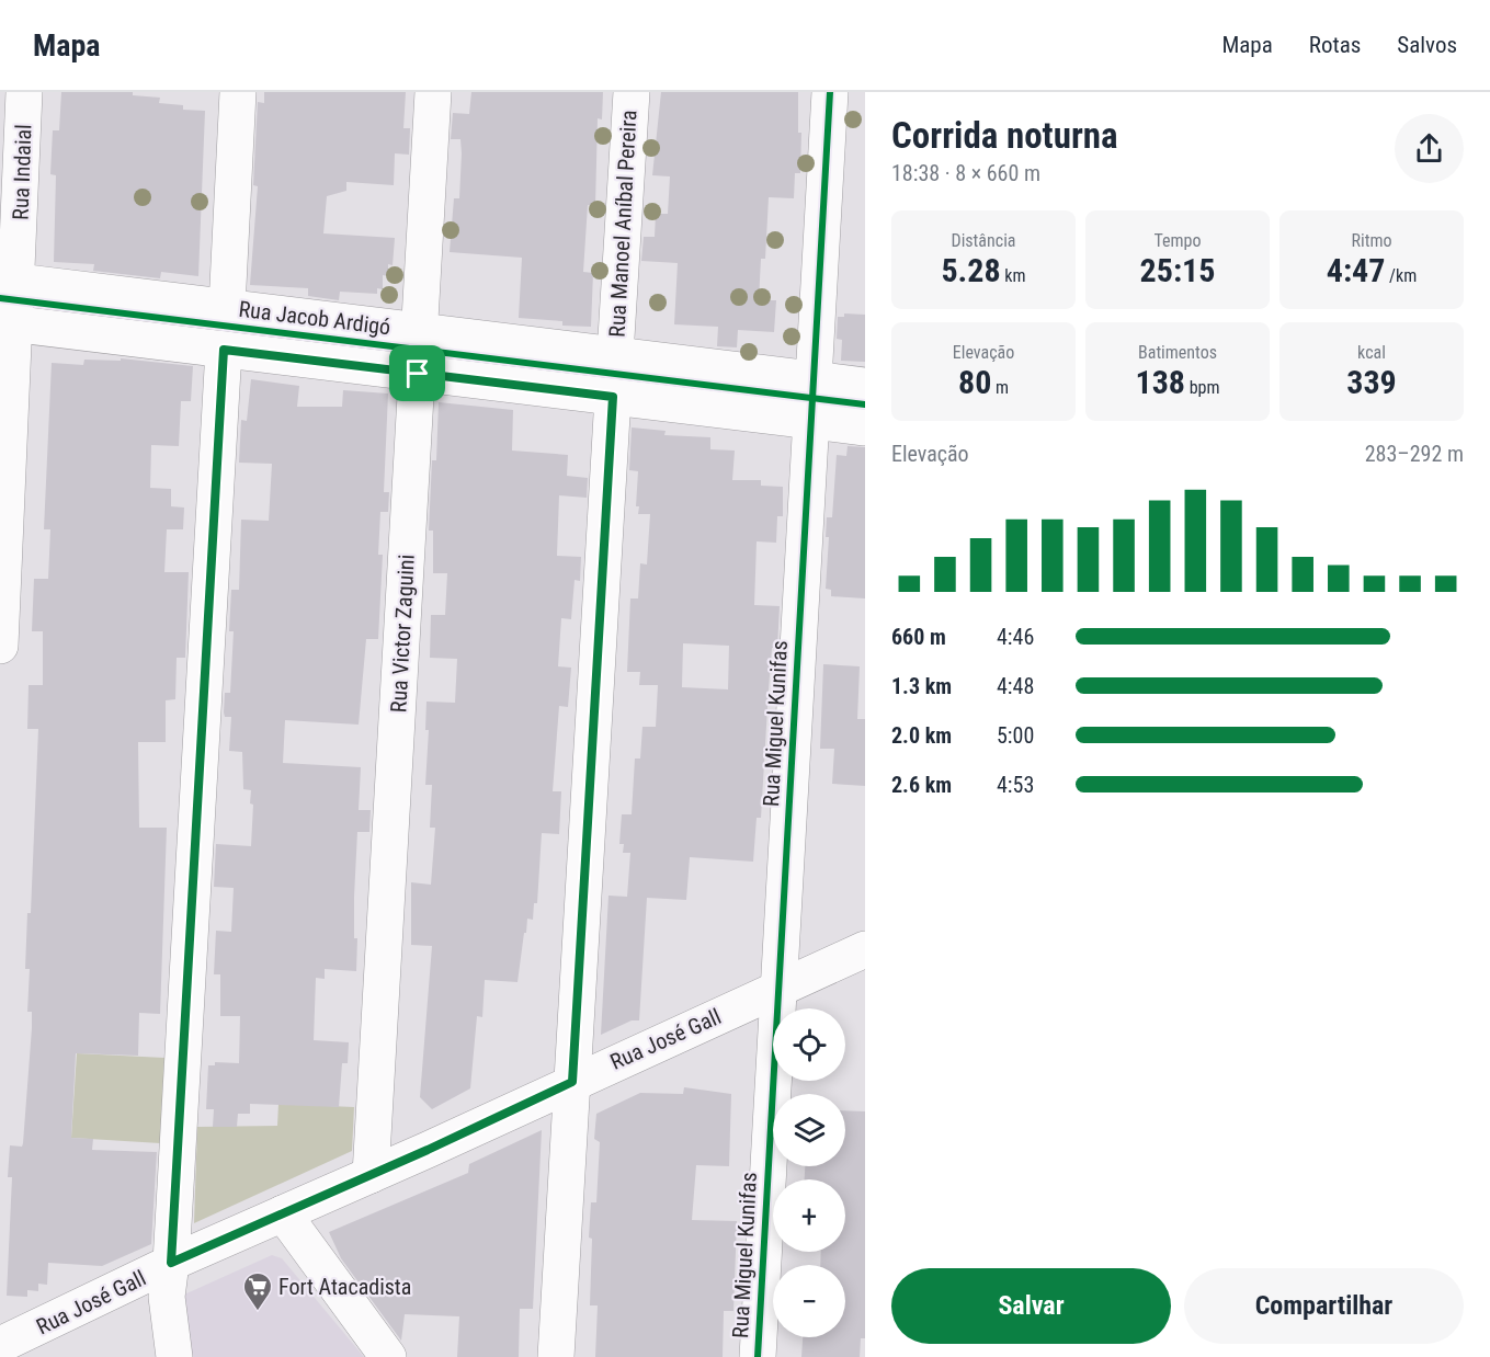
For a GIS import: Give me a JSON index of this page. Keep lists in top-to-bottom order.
{
  "streets": {
    "street": [
      "Rua Indaial",
      "Rua Manoel Aníbal Pereira",
      "Rua Jacob Ardigó",
      "Rua Victor Zaguini",
      "Rua Miguel Kunifas",
      "Rua José Gall"
    ]
  },
  "crossings": [
    ["Rua Indaial", "Rua Jacob Ardigó"],
    ["Rua Manoel Aníbal Pereira", "Rua Jacob Ardigó"],
    ["Rua Jacob Ardigó", "Rua Victor Zaguini"],
    ["Rua Jacob Ardigó", "Rua Miguel Kunifas"],
    ["Rua Victor Zaguini", "Rua José Gall"],
    ["Rua Miguel Kunifas", "Rua José Gall"]
  ],
  "places": {
    "supermarket": ["Fort Atacadista"]
  },
  "page": {
    "header": "Mapa",
    "nav": ["Mapa", "Rotas", "Salvos"],
    "heading": ["Corrida noturna", "18:38 · 8 × 660 m"],
    "stats": [
      ["Distância", "5.28 km"],
      ["Tempo", "25:15"],
      ["Ritmo", "4:47 /km"],
      ["Elevação", "80 m"],
      ["Batimentos", "138 bpm"],
      ["kcal", "339"]
    ],
    "chart": ["Elevação", "283–292 m"],
    "list": [
      {
        "name": "660 m",
        "note": "4:46"
      },
      {
        "name": "1.3 km",
        "note": "4:48"
      },
      {
        "name": "2.0 km",
        "note": "5:00"
      },
      {
        "name": "2.6 km",
        "note": "4:53"
      }
    ],
    "map_buttons": ["+", "−"],
    "buttons": ["Salvar", "Compartilhar"]
  }
}
